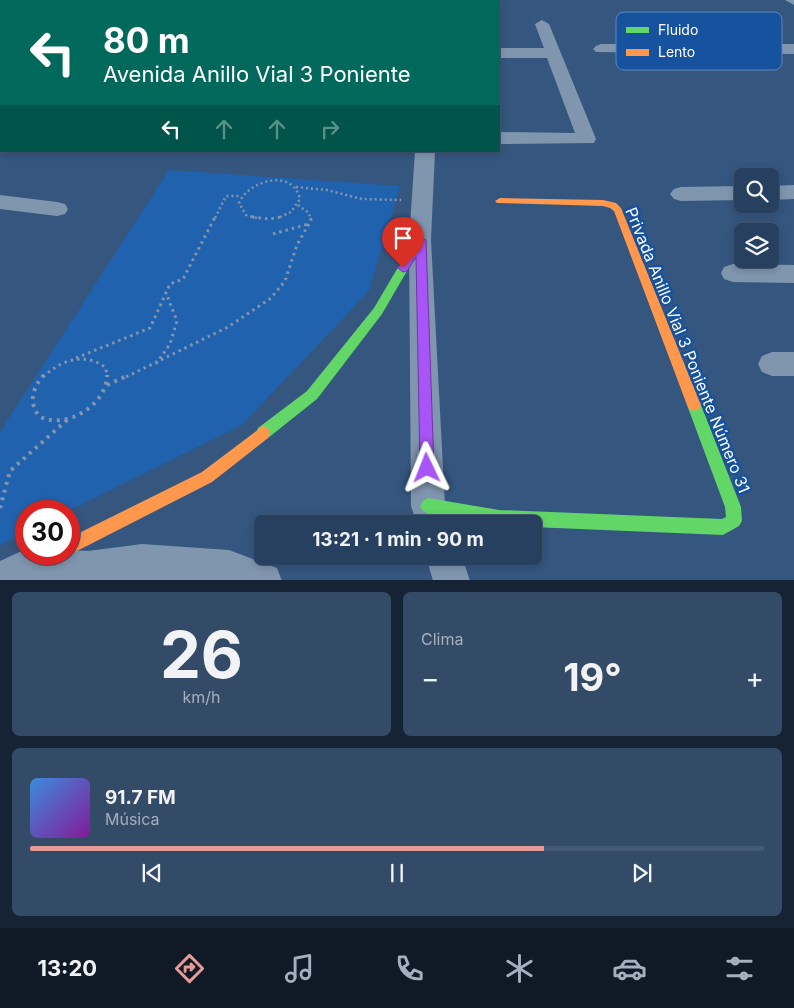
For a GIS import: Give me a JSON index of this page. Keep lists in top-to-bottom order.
{
  "streets": {
    "street": ["Privada Anillo Vial 3 Poniente Número 31"]
  },
  "legend": ["Fluido", "Lento"],
  "page": {
    "turn": ["80 m", "Avenida Anillo Vial 3 Poniente"],
    "limit": "30",
    "trip": "13:21 · 1 min · 90 m",
    "tile": [
      ["26", "km/h"],
      "Clima"
    ],
    "heat": ["−", "19°", "+"],
    "song": ["91.7 FM", "Música"],
    "tabs": "13:20"
  }
}
